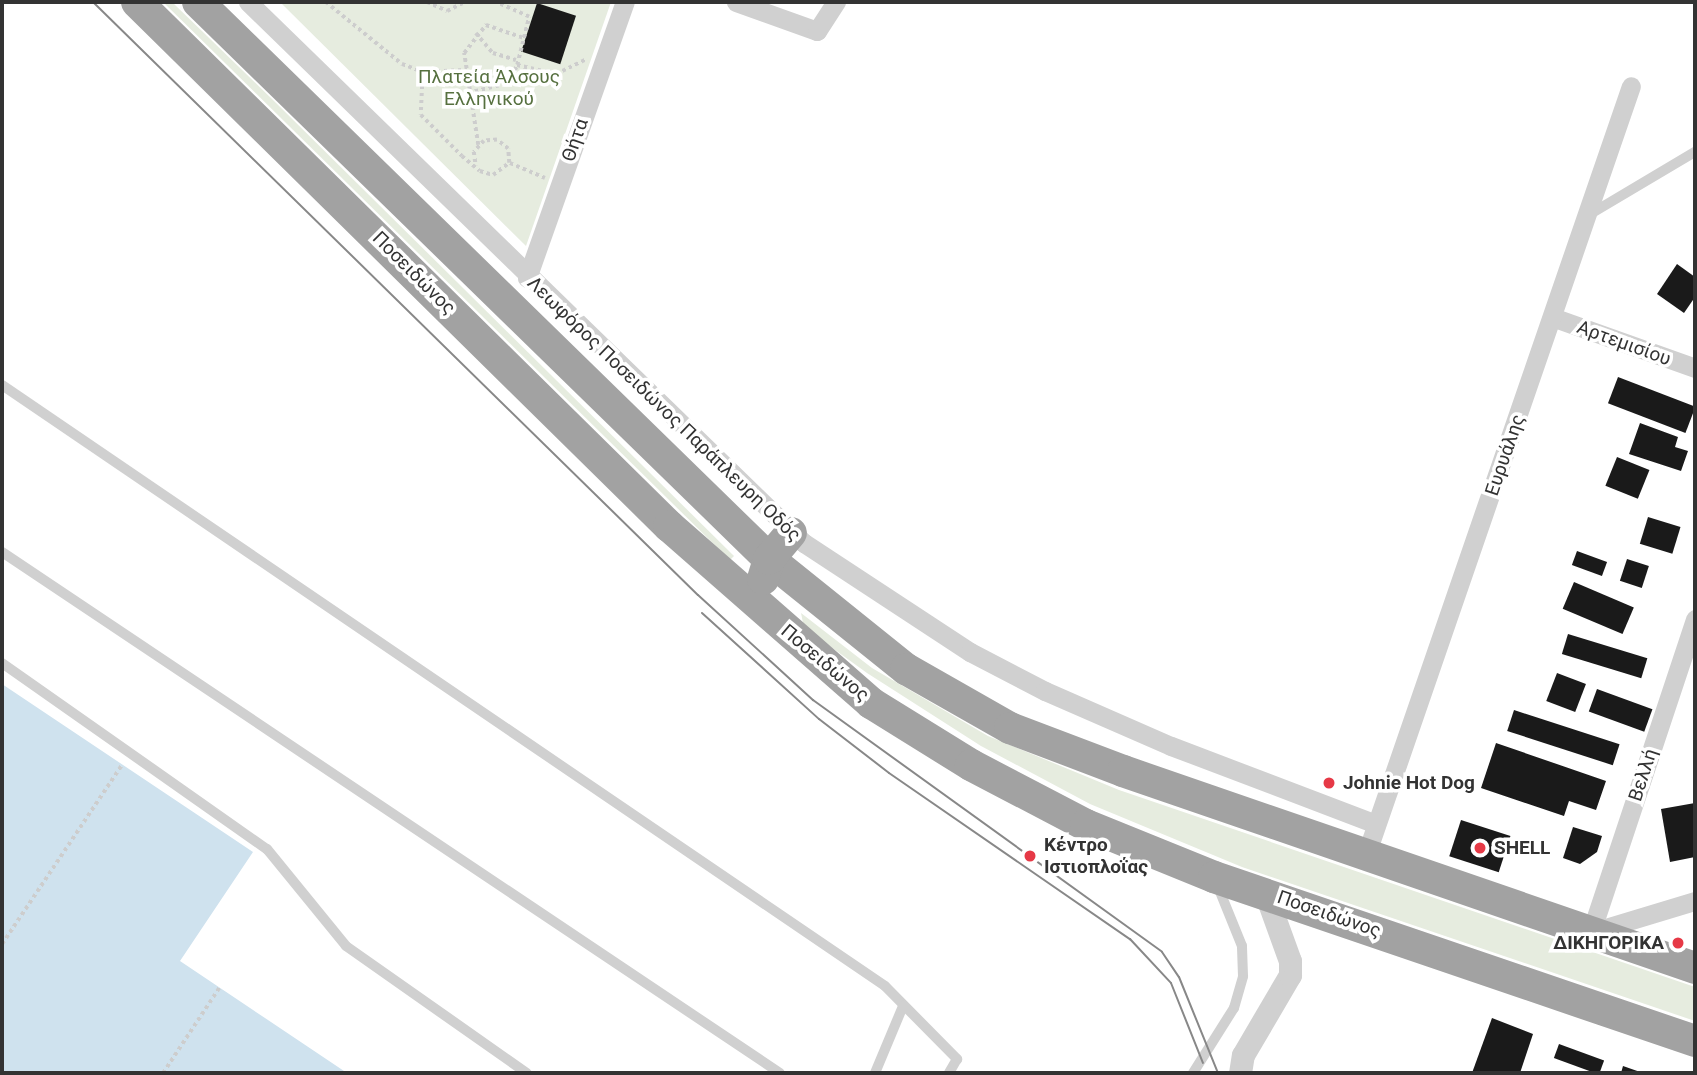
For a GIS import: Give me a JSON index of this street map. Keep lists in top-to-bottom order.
{
  "streets": {
    "highway": ["Ποσειδώνος"],
    "street": [
      "Θήτα",
      "Αρτεμισίου",
      "Λεωφόρος Ποσειδώνος Παράπλευρη Οδός",
      "Ευρυάλης",
      "Βελλή"
    ]
  },
  "crossings": [
    ["Θήτα", "Λεωφόρος Ποσειδώνος Παράπλευρη Οδός"],
    ["Αρτεμισίου", "Ευρυάλης"],
    ["Λεωφόρος Ποσειδώνος Παράπλευρη Οδός", "Ευρυάλης"]
  ],
  "parks": ["Πλατεία Άλσους Ελληνικού"],
  "places": [
    "Johnie Hot Dog",
    "SHELL",
    "Κέντρο Ιστιοπλοΐας",
    "ΔΙΚΗΓΟΡΙΚΑ"
  ]
}
